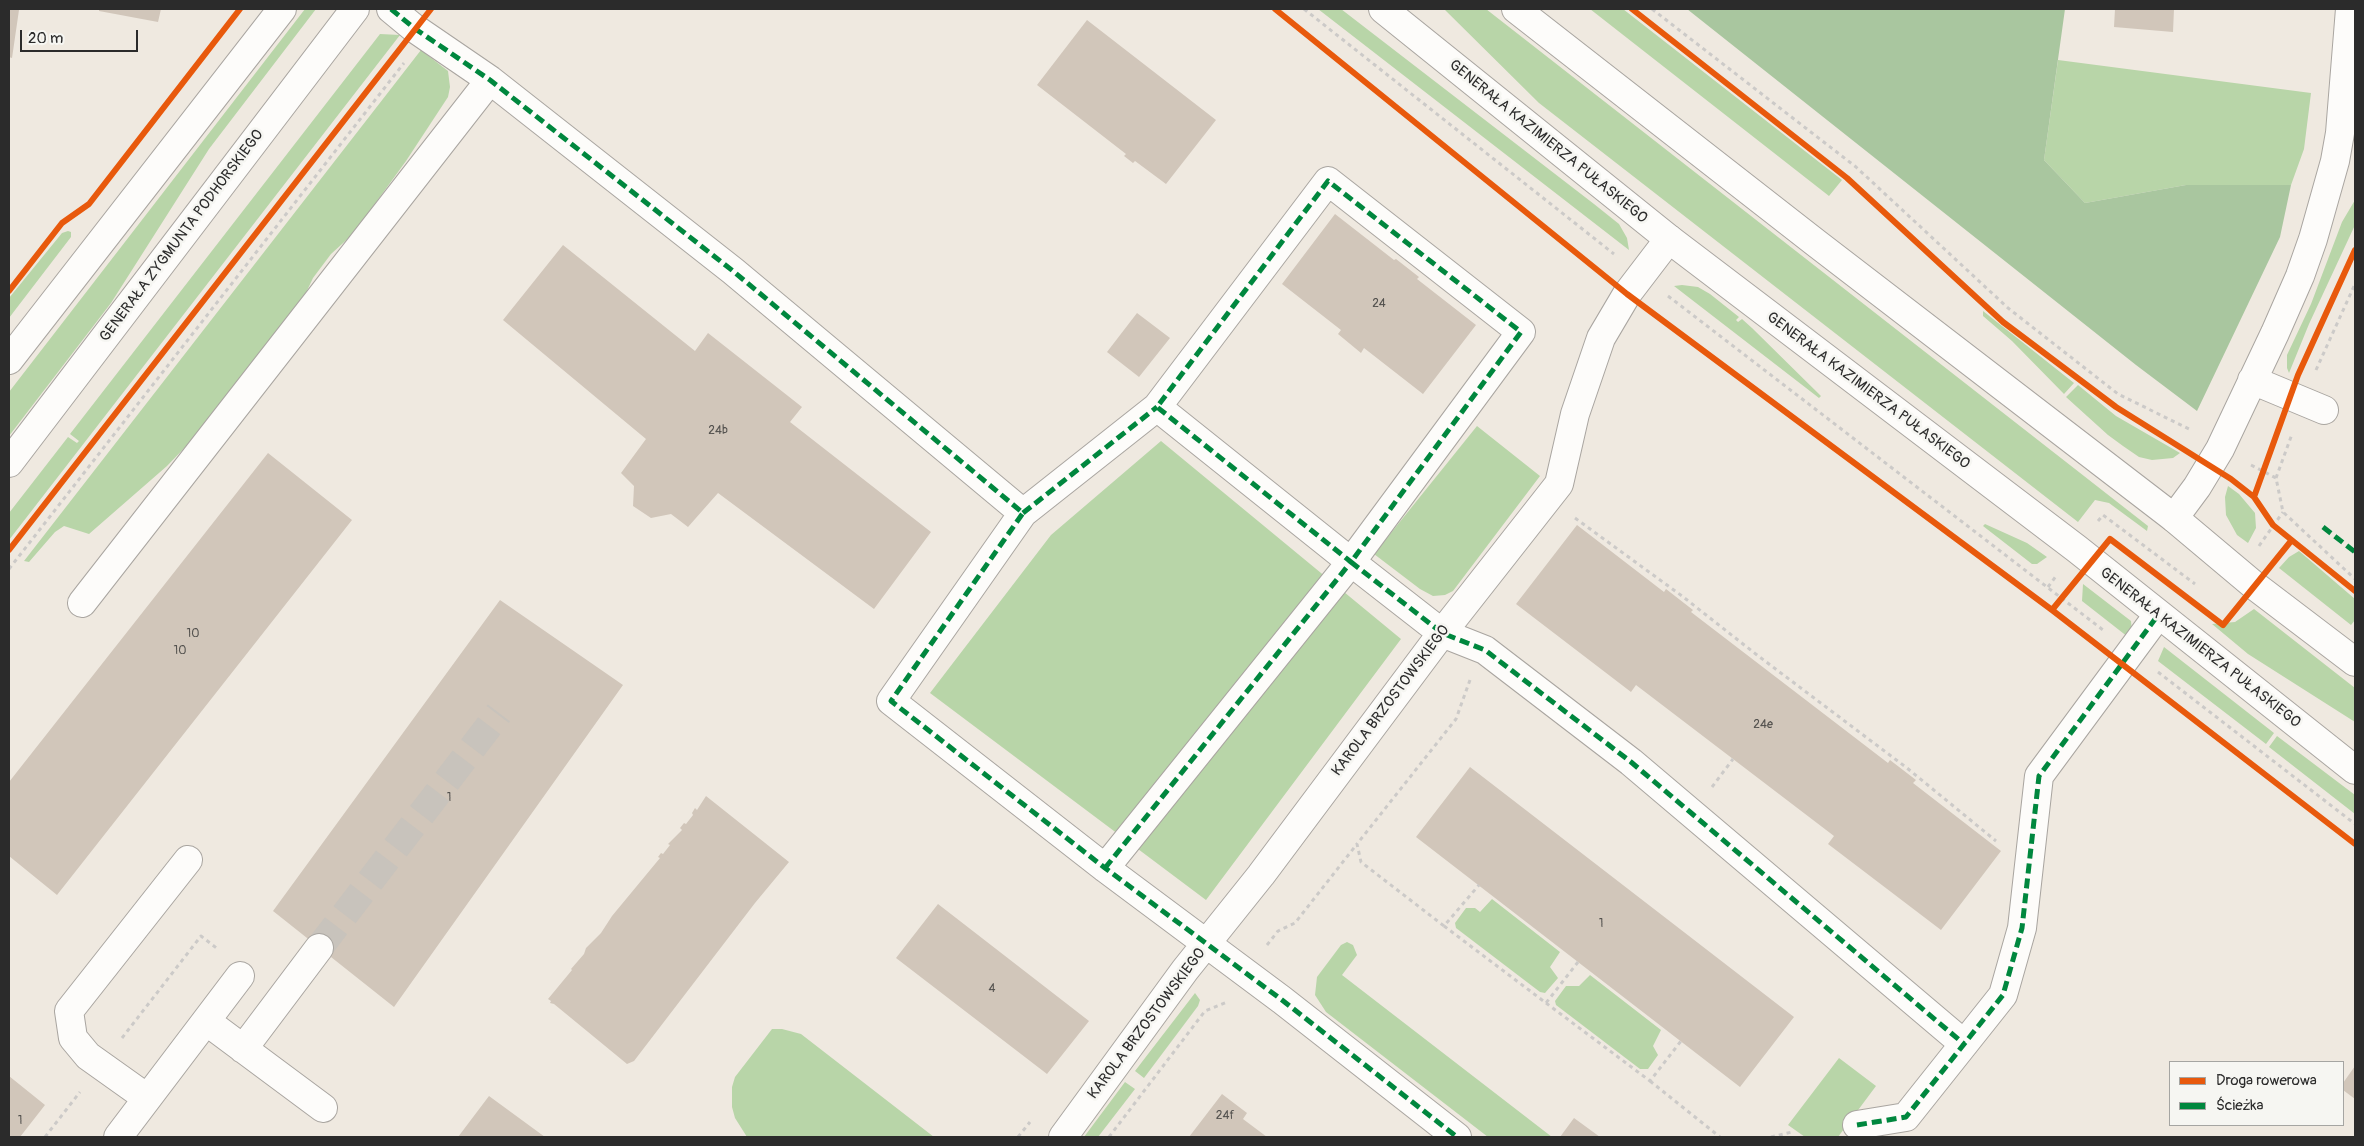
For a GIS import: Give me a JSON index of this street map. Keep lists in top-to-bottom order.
{
  "streets": {
    "street": ["GENERAŁA KAZIMIERZA PUŁASKIEGO", "GENERAŁA ZYGMUNTA PODHORSKIEGO", "KAROLA BRZOSTOWSKIEGO"]
  },
  "crossings": [
    ["GENERAŁA KAZIMIERZA PUŁASKIEGO", "KAROLA BRZOSTOWSKIEGO"]
  ],
  "house_numbers": [
    "24",
    "24b",
    "10",
    "10",
    "24e",
    "1",
    "1",
    "4",
    "24f",
    "1"
  ],
  "legend": ["Droga rowerowa", "Ścieżka"],
  "scale_bar": "20 m"
}
